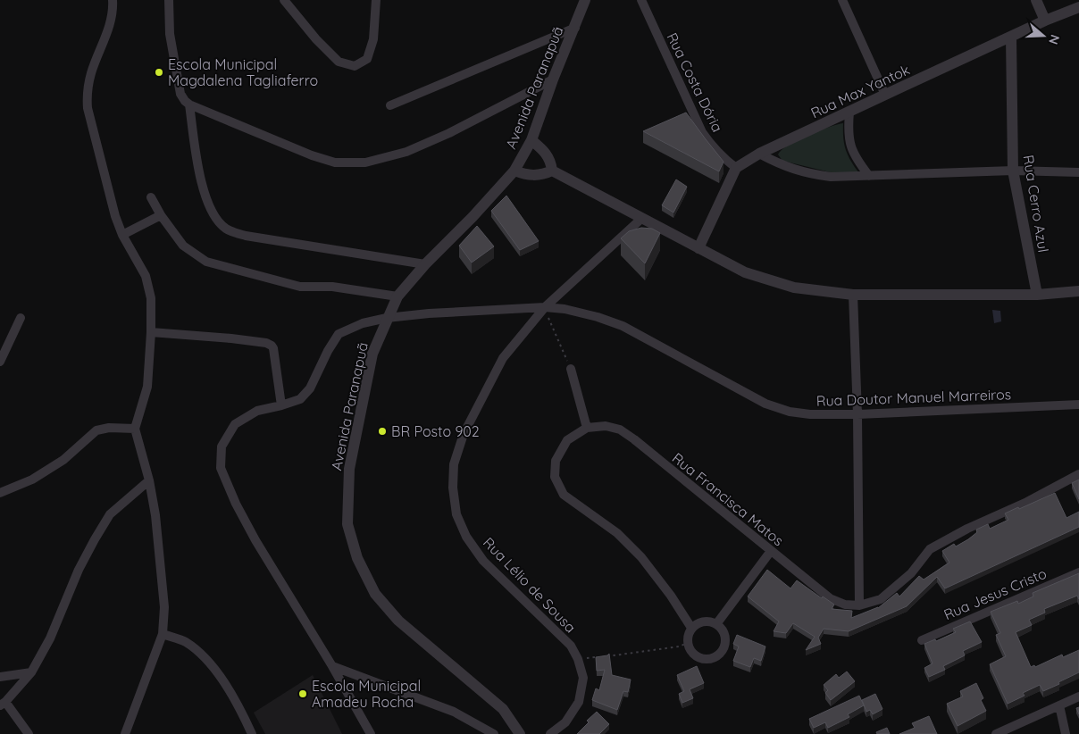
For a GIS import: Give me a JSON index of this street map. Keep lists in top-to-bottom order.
{
  "streets": {
    "street": [
      "Rua Costa Dória",
      "Avenida Paranapuã",
      "Rua Max Yantok",
      "Rua Cerro Azul",
      "Rua Doutor Manuel Marreiros",
      "Rua Francisca Matos",
      "Rua Lélio de Sousa",
      "Rua Jesus Cristo"
    ]
  },
  "crossings": [
    ["Rua Costa Dória", "Rua Max Yantok"],
    ["Avenida Paranapuã", "Rua Doutor Manuel Marreiros"],
    ["Rua Max Yantok", "Rua Cerro Azul"],
    ["Rua Doutor Manuel Marreiros", "Rua Lélio de Sousa"]
  ],
  "places": ["Escola Municipal Magdalena Tagliaferro", "BR Posto 902", "Escola Municipal Amadeu Rocha"],
  "north": "right"
}
